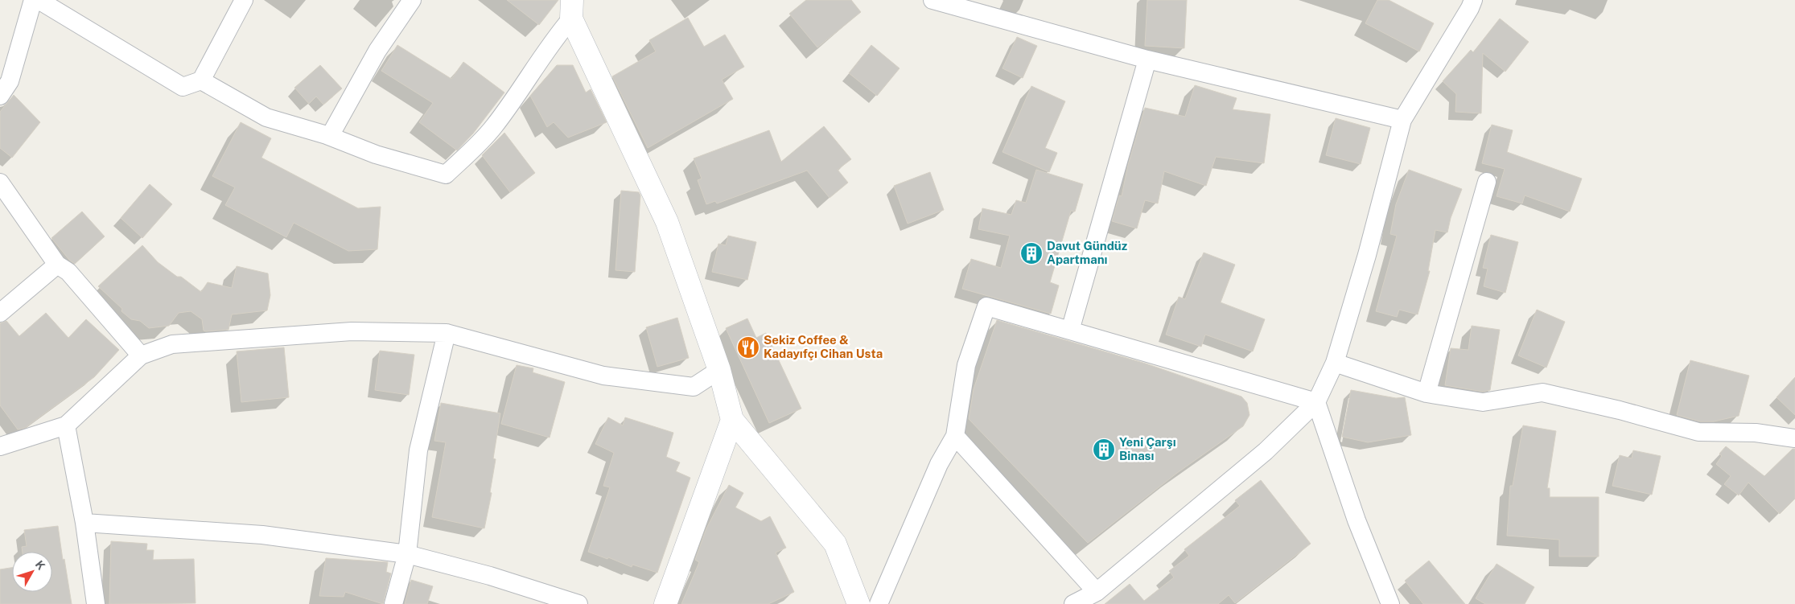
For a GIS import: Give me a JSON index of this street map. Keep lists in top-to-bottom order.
{
  "places": {
    "building": ["Davut Gündüz Apartmanı", "Yeni Çarşı Binası"],
    "restaurant": ["Sekiz Coffee & Kadayıfçı Cihan Usta"]
  },
  "north": "top right"
}
